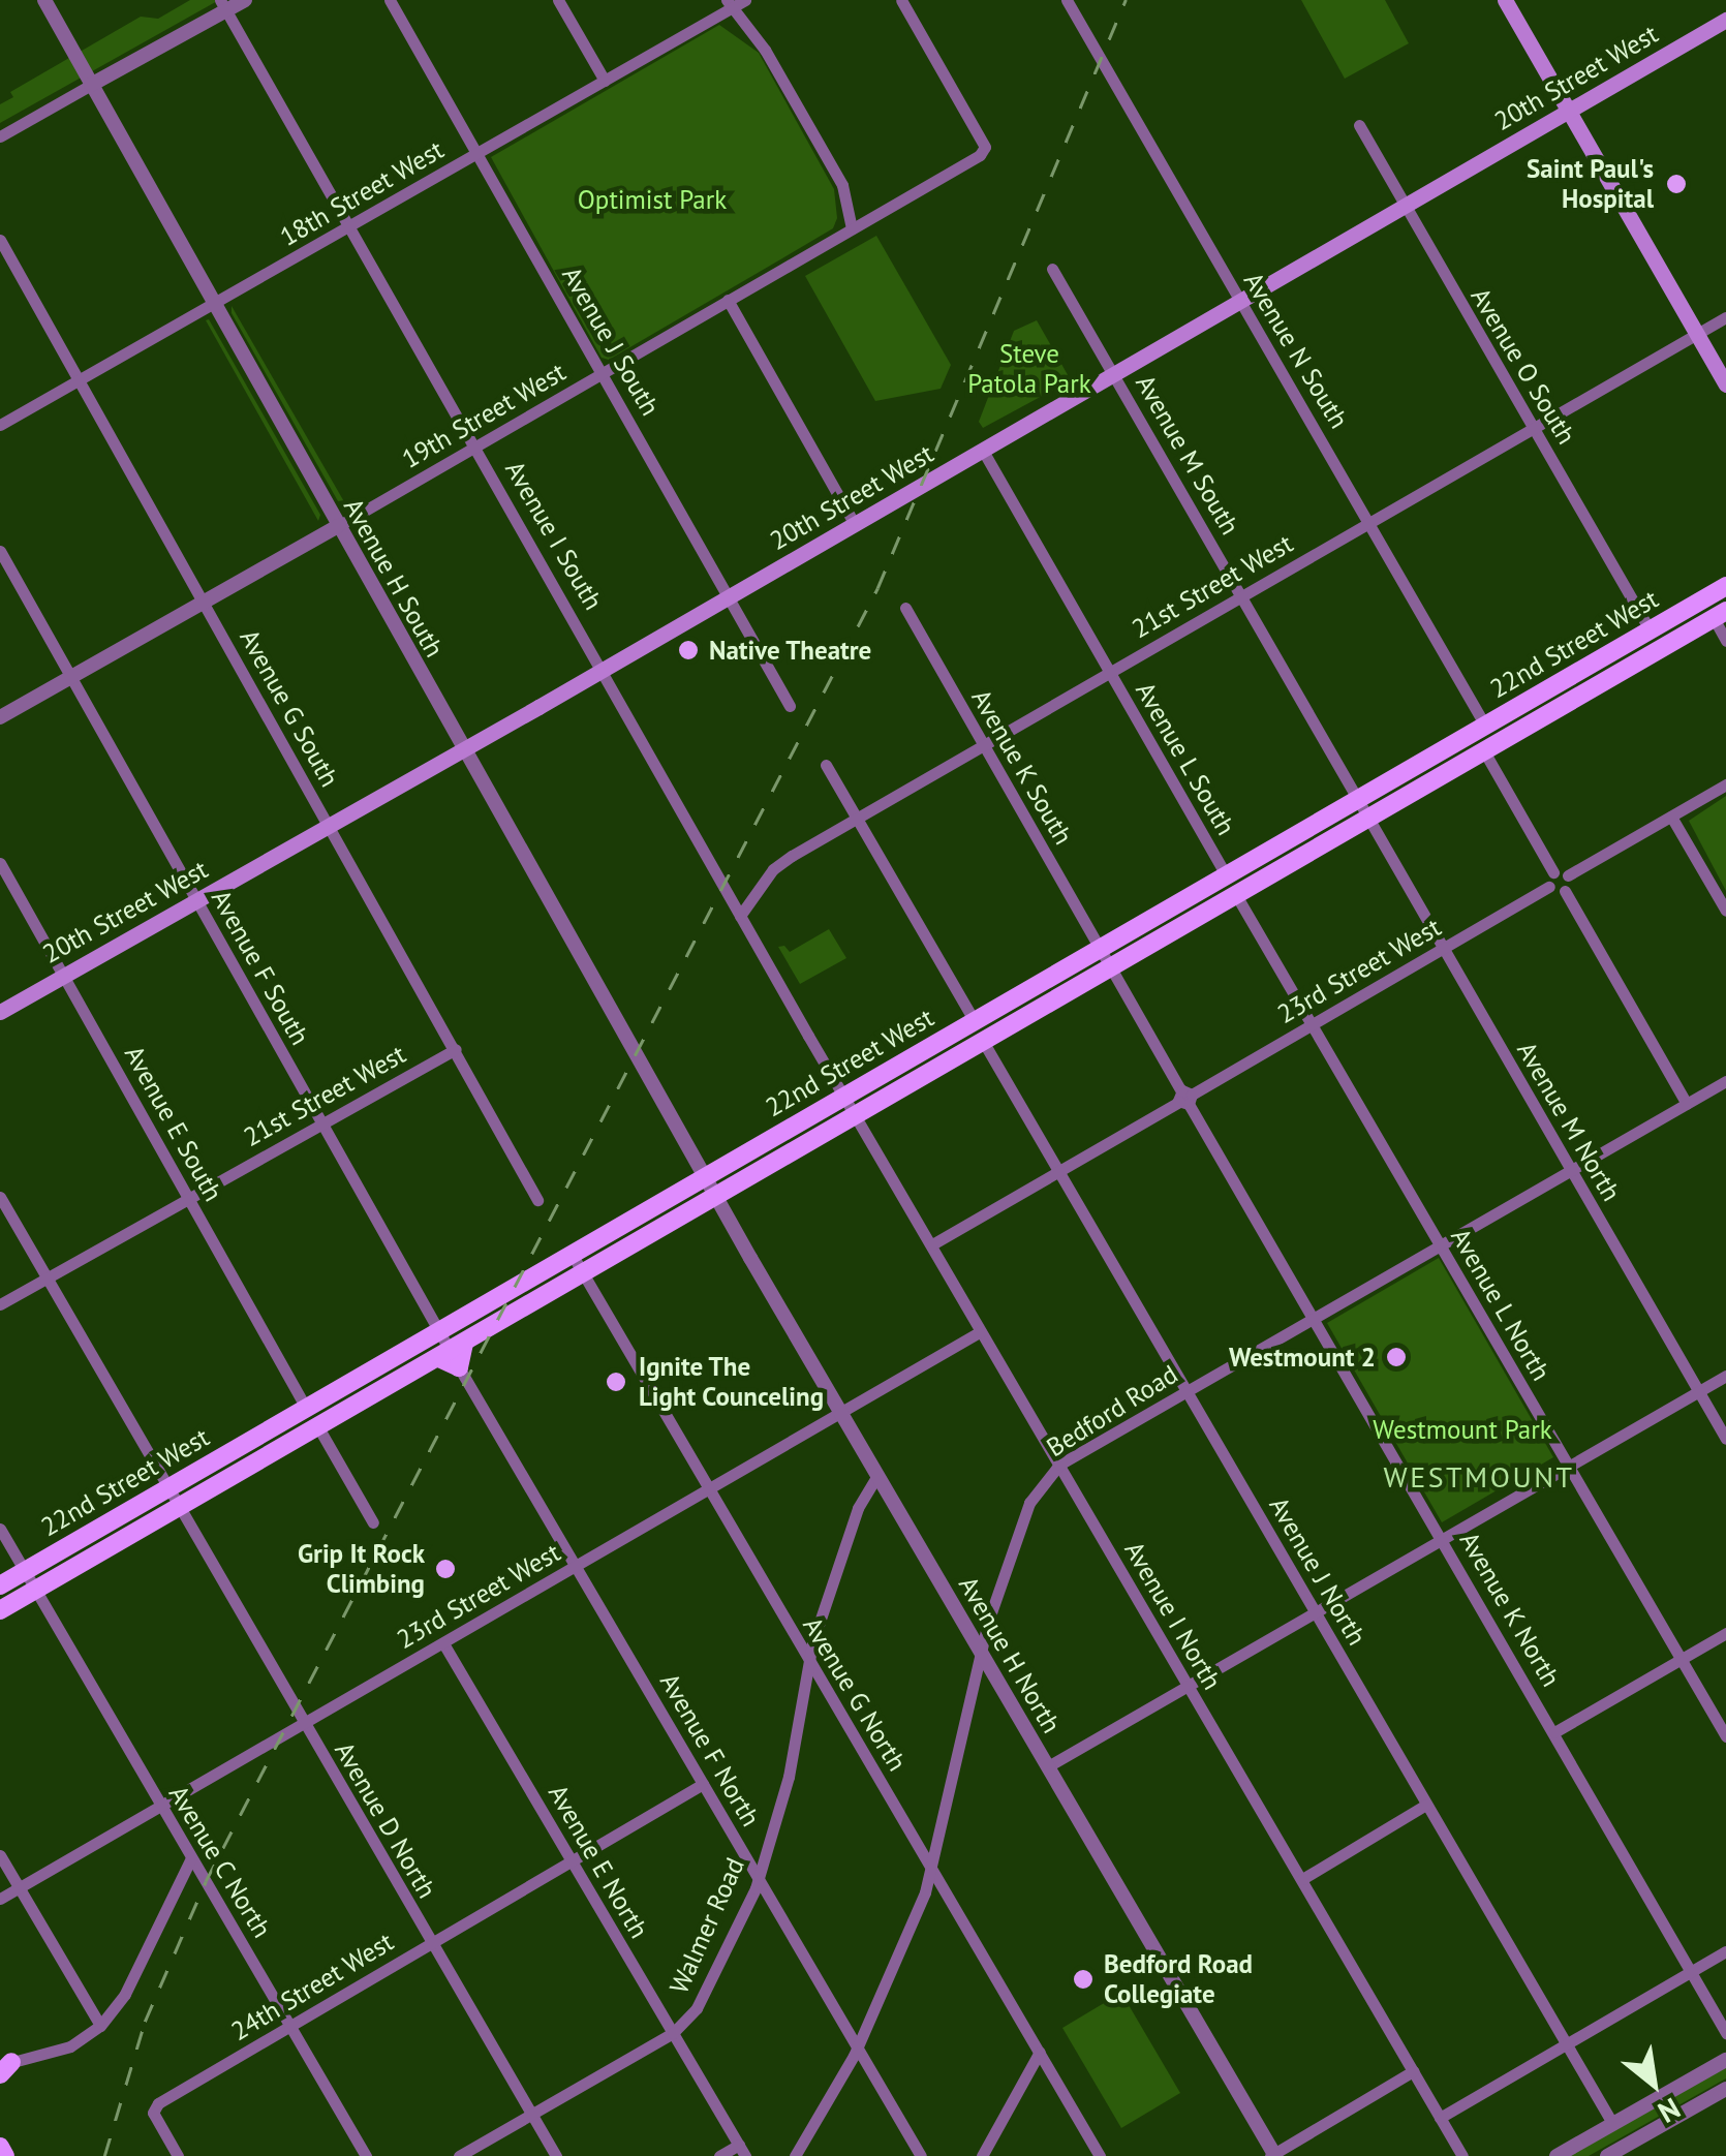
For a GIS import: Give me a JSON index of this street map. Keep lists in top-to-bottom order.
{
  "streets": {
    "main road": ["20th Street West", "22nd Street West"],
    "street": [
      "18th Street West",
      "Avenue J South",
      "Avenue N South",
      "Avenue O South",
      "19th Street West",
      "Avenue M South",
      "Avenue I South",
      "Avenue H South",
      "21st Street West",
      "Avenue G South",
      "Avenue L South",
      "Avenue K South",
      "Avenue F South",
      "23rd Street West",
      "Avenue M North",
      "Avenue E South",
      "Avenue L North",
      "Bedford Road",
      "Avenue J North",
      "Avenue K North",
      "Avenue I North",
      "Avenue H North",
      "Avenue G North",
      "Avenue F North",
      "Avenue D North",
      "Avenue C North",
      "Avenue E North",
      "Walmer Road",
      "24th Street West"
    ]
  },
  "crossings": [
    ["20th Street West", "Avenue J South"],
    ["20th Street West", "Avenue N South"],
    ["20th Street West", "Avenue O South"],
    ["20th Street West", "Avenue M South"],
    ["20th Street West", "Avenue I South"],
    ["20th Street West", "Avenue H South"],
    ["20th Street West", "Avenue G South"],
    ["20th Street West", "Avenue L South"],
    ["20th Street West", "Avenue F South"],
    ["20th Street West", "Avenue E South"],
    ["18th Street West", "Avenue J South"],
    ["18th Street West", "Avenue I South"],
    ["18th Street West", "Avenue H South"],
    ["18th Street West", "Avenue G South"],
    ["Avenue J South", "19th Street West"],
    ["Avenue N South", "21st Street West"],
    ["Avenue N South", "22nd Street West"],
    ["Avenue O South", "21st Street West"],
    ["Avenue O South", "22nd Street West"],
    ["19th Street West", "Avenue I South"],
    ["19th Street West", "Avenue H South"],
    ["19th Street West", "Avenue G South"],
    ["19th Street West", "Avenue F South"],
    ["Avenue M South", "21st Street West"],
    ["Avenue M South", "22nd Street West"],
    ["Avenue M South", "Avenue M North"],
    ["Avenue I South", "21st Street West"],
    ["Avenue I South", "22nd Street West"],
    ["Avenue I South", "Avenue I North"],
    ["Avenue H South", "22nd Street West"],
    ["Avenue H South", "Avenue H North"],
    ["21st Street West", "Avenue G South"],
    ["21st Street West", "Avenue L South"],
    ["21st Street West", "Avenue K South"],
    ["21st Street West", "Avenue F South"],
    ["21st Street West", "Avenue E South"],
    ["21st Street West", "Avenue D North"],
    ["22nd Street West", "Avenue L South"],
    ["22nd Street West", "Avenue K South"],
    ["22nd Street West", "Avenue F South"],
    ["22nd Street West", "Avenue M North"],
    ["22nd Street West", "Avenue E South"],
    ["22nd Street West", "Avenue L North"],
    ["22nd Street West", "Avenue J North"],
    ["22nd Street West", "Avenue K North"],
    ["22nd Street West", "Avenue I North"],
    ["22nd Street West", "Avenue H North"],
    ["22nd Street West", "Avenue G North"],
    ["22nd Street West", "Avenue F North"],
    ["22nd Street West", "Avenue D North"],
    ["22nd Street West", "Avenue C North"],
    ["Avenue K South", "Avenue K North"],
    ["Avenue F South", "Avenue F North"],
    ["23rd Street West", "Avenue M North"],
    ["23rd Street West", "Avenue L North"],
    ["23rd Street West", "Avenue J North"],
    ["23rd Street West", "Avenue K North"],
    ["23rd Street West", "Avenue I North"],
    ["23rd Street West", "Avenue H North"],
    ["23rd Street West", "Avenue G North"],
    ["23rd Street West", "Avenue F North"],
    ["23rd Street West", "Avenue D North"],
    ["23rd Street West", "Avenue C North"],
    ["23rd Street West", "Avenue E North"],
    ["Avenue M North", "Bedford Road"],
    ["Avenue L North", "Bedford Road"],
    ["Bedford Road", "Avenue J North"],
    ["Bedford Road", "Avenue K North"],
    ["Bedford Road", "Avenue I North"],
    ["Bedford Road", "Avenue H North"],
    ["Bedford Road", "Avenue G North"],
    ["Bedford Road", "Avenue F North"],
    ["Avenue H North", "Walmer Road"],
    ["Avenue G North", "Walmer Road"],
    ["Avenue F North", "Walmer Road"],
    ["Avenue F North", "24th Street West"],
    ["Avenue D North", "24th Street West"],
    ["Avenue C North", "24th Street West"],
    ["Avenue E North", "Walmer Road"],
    ["Avenue E North", "24th Street West"]
  ],
  "districts": ["WESTMOUNT"],
  "parks": ["Optimist Park", "Steve Patola Park", "Westmount Park"],
  "places": [
    "Saint Paul's Hospital",
    "Native Theatre",
    "Westmount 2",
    "Ignite The Light Counceling",
    "Grip It Rock Climbing",
    "Bedford Road Collegiate"
  ],
  "north": "bottom right"
}
